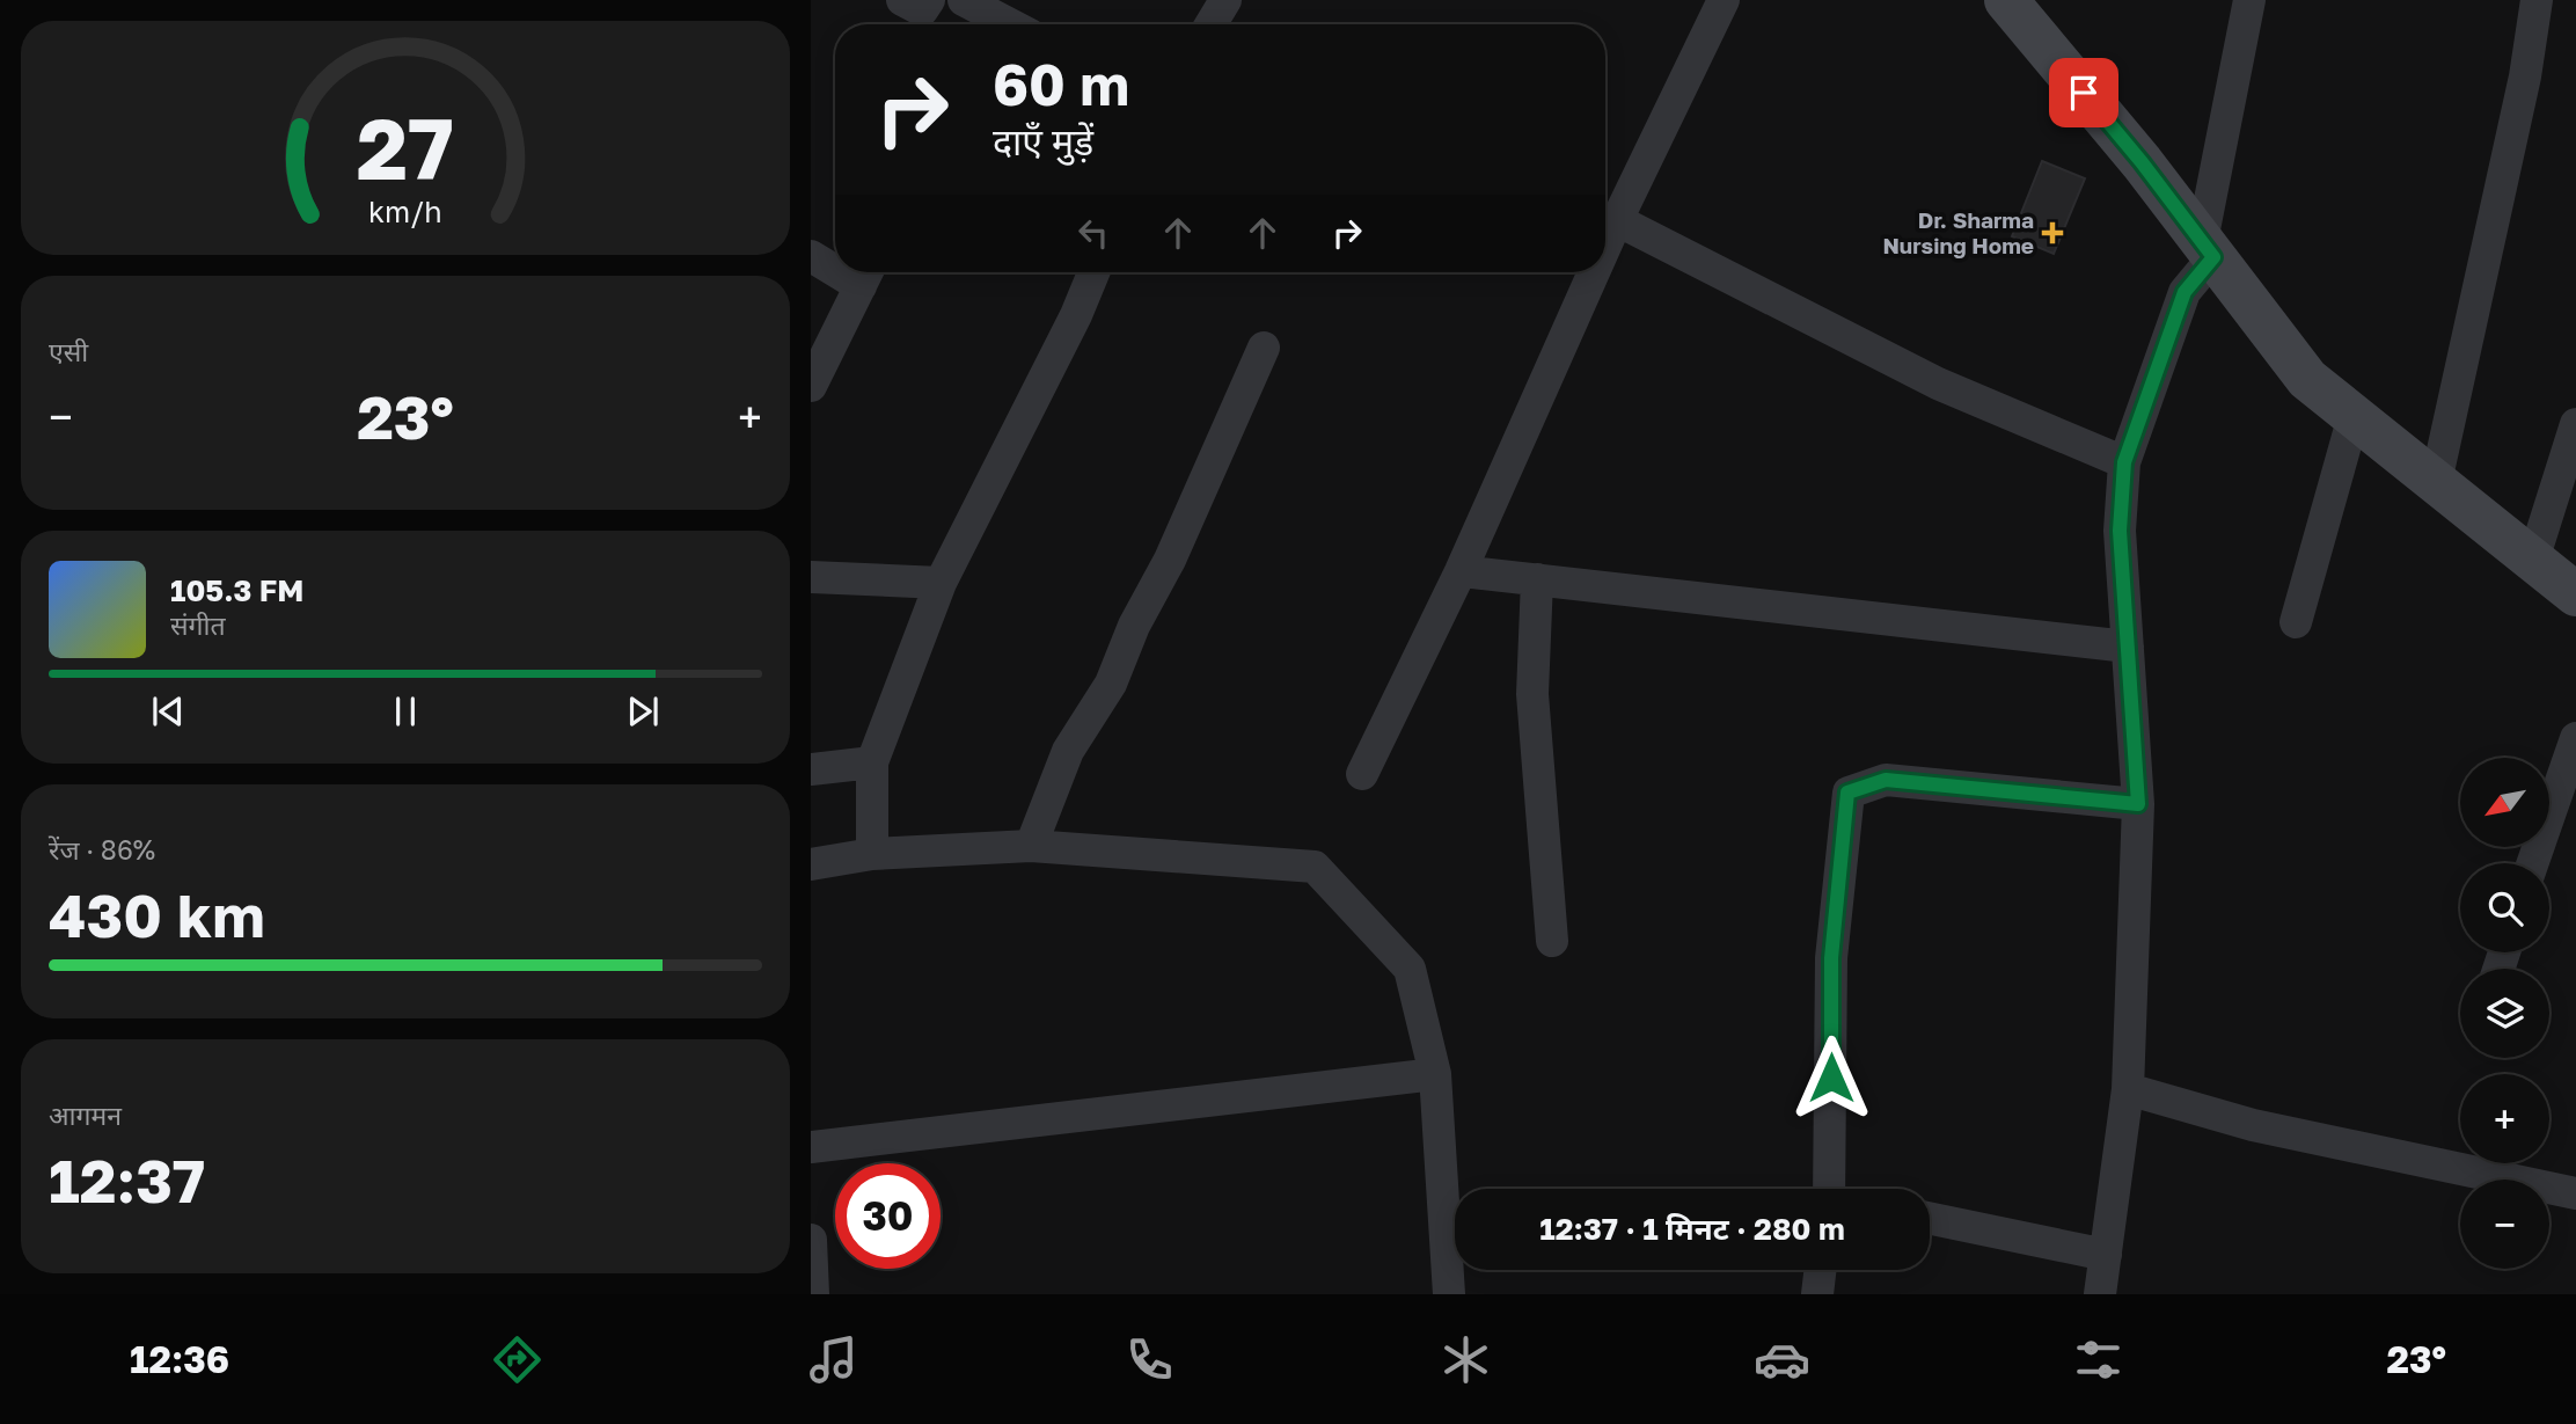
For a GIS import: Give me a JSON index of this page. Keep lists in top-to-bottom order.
{
  "places": {
    "health": ["Dr. Sharma Nursing Home"]
  },
  "north": "bottom left",
  "page": {
    "turn": ["60 m", "दाएँ मुड़ें"],
    "tile": [
      "एसी",
      ["रेंज · 86%", "430 km"],
      ["आगमन", "12:37"]
    ],
    "heat": ["−", "23°", "+"],
    "song": ["105.3 FM", "संगीत"],
    "map_buttons": ["+", "−"],
    "limit": "30",
    "trip": "12:37 · 1 मिनट · 280 m",
    "tabs": ["12:36", "23°"],
    "gauge": ["27", "km/h"]
  }
}
